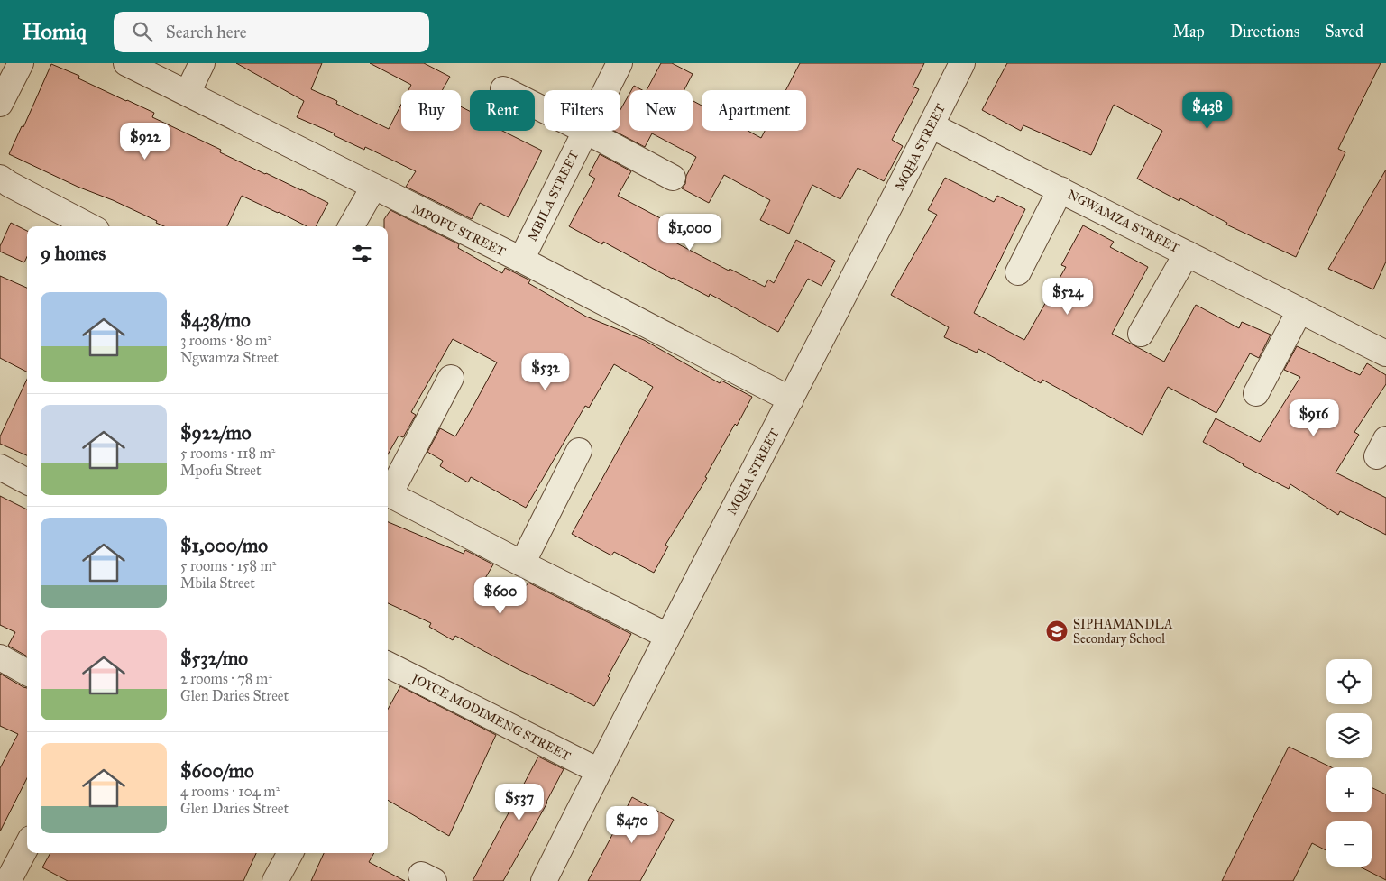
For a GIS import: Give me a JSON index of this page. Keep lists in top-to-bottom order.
{
  "streets": {
    "street": [
      "MQHA STREET",
      "MBILA STREET",
      "NGWAMZA STREET",
      "MPOFU STREET",
      "JOYCE MODIMENG STREET"
    ]
  },
  "crossings": [
    ["MQHA STREET", "NGWAMZA STREET"],
    ["MQHA STREET", "MPOFU STREET"],
    ["MQHA STREET", "JOYCE MODIMENG STREET"],
    ["MBILA STREET", "MPOFU STREET"]
  ],
  "places": {
    "school or university": ["SIPHAMANDLA Secondary School"]
  },
  "page": {
    "header": "Homiq",
    "search": "Search here",
    "nav": ["Map", "Directions", "Saved"],
    "chip": [
      "Buy",
      "Rent",
      "Filters",
      "New",
      "Apartment"
    ],
    "price": [
      "$438",
      "$922",
      "$1,000",
      "$524",
      "$532",
      "$916",
      "$600",
      "$537",
      "$470"
    ],
    "heading": "9 homes",
    "list": [
      {
        "name": "$438/mo",
        "note": "3 rooms · 80 m² · Ngwamza Street"
      },
      {
        "name": "$922/mo",
        "note": "5 rooms · 118 m² · Mpofu Street"
      },
      {
        "name": "$1,000/mo",
        "note": "5 rooms · 158 m² · Mbila Street"
      },
      {
        "name": "$532/mo",
        "note": "2 rooms · 78 m² · Glen Daries Street"
      },
      {
        "name": "$600/mo",
        "note": "4 rooms · 104 m² · Glen Daries Street"
      }
    ],
    "map_buttons": ["+", "−"]
  }
}
